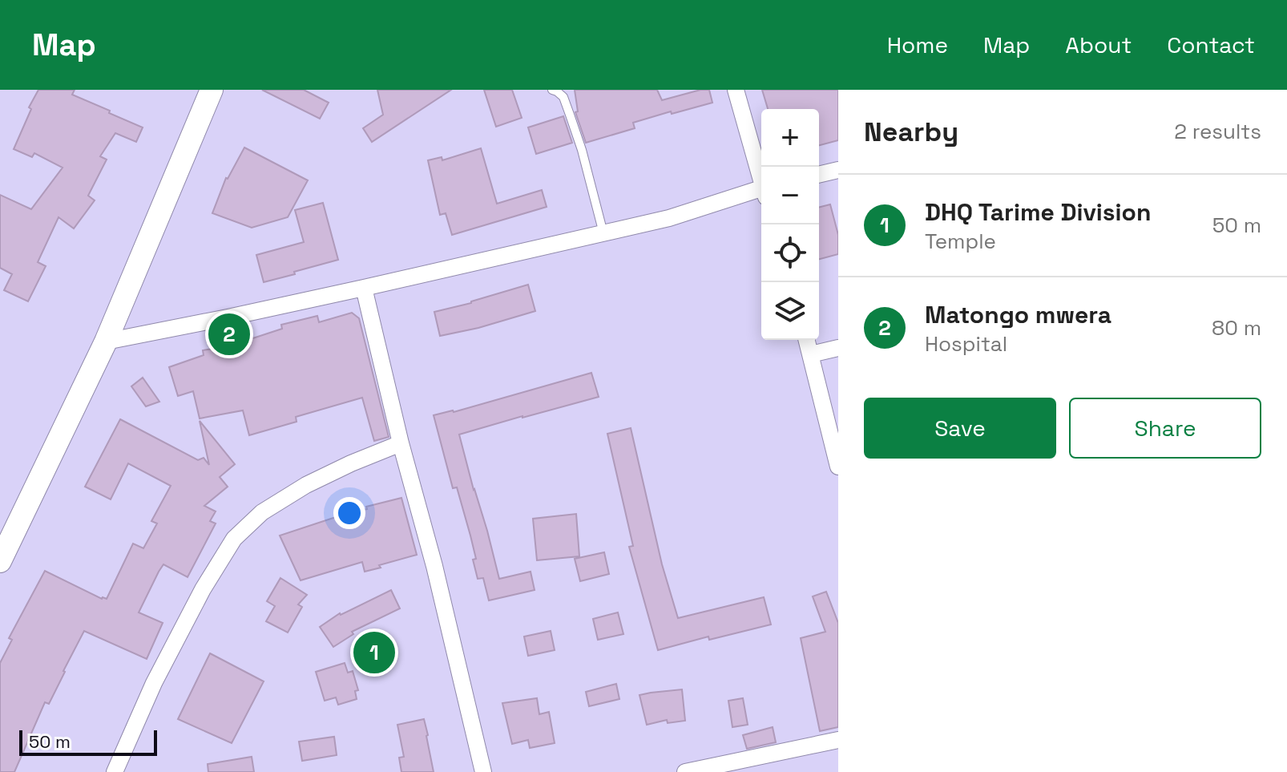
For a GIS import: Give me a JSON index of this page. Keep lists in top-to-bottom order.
{
  "scale_bar": "50 m",
  "page": {
    "header": "Map",
    "nav": [
      "Home",
      "Map",
      "About",
      "Contact"
    ],
    "heading": ["Nearby", "2 results"],
    "map_buttons": ["+", "−"],
    "list": [
      {
        "mark": "1",
        "name": "DHQ Tarime Division",
        "note": "Temple",
        "value": "50 m"
      },
      {
        "mark": "2",
        "name": "Matongo mwera",
        "note": "Hospital",
        "value": "80 m"
      }
    ],
    "pins": ["2", "1"],
    "buttons": ["Save", "Share"],
    "scale": "50 m"
  }
}
